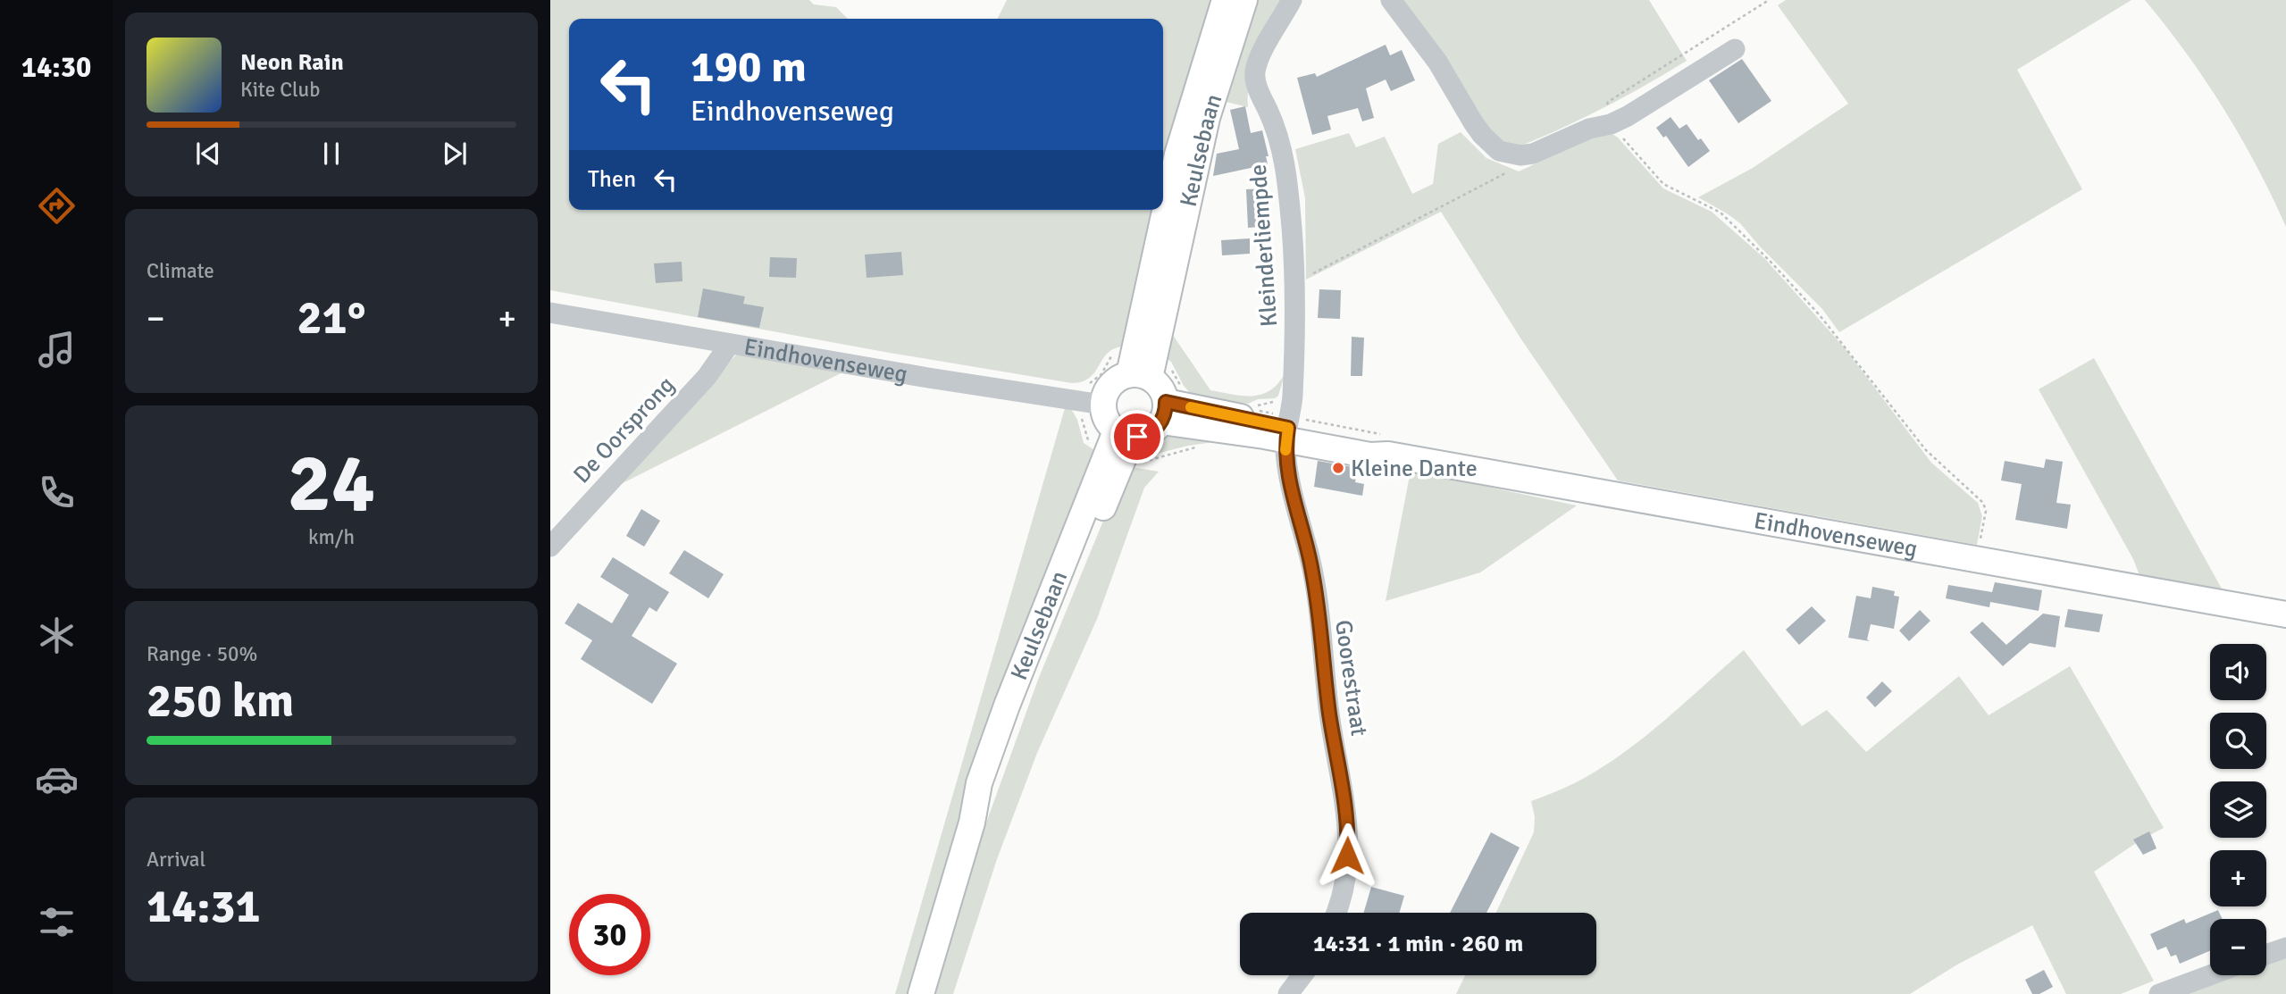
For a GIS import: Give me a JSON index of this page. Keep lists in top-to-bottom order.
{
  "streets": {
    "main road": ["Keulsebaan", "Eindhovenseweg"],
    "street": ["Kleinderliempde", "De Oorsprong", "Goorestraat"]
  },
  "crossings": [
    ["Keulsebaan", "Eindhovenseweg"],
    ["Kleinderliempde", "Eindhovenseweg"],
    ["Kleinderliempde", "Goorestraat"],
    ["Eindhovenseweg", "De Oorsprong"],
    ["Eindhovenseweg", "Goorestraat"]
  ],
  "places": ["Kleine Dante"],
  "page": {
    "tabs": "14:30",
    "turn": ["190 m", "Eindhovenseweg"],
    "song": ["Neon Rain", "Kite Club"],
    "then": "Then",
    "tile": [
      "Climate",
      ["24", "km/h"],
      ["Range · 50%", "250 km"],
      ["Arrival", "14:31"]
    ],
    "heat": ["−", "21°", "+"],
    "map_buttons": ["+", "−"],
    "limit": "30",
    "trip": "14:31 · 1 min · 260 m"
  }
}
